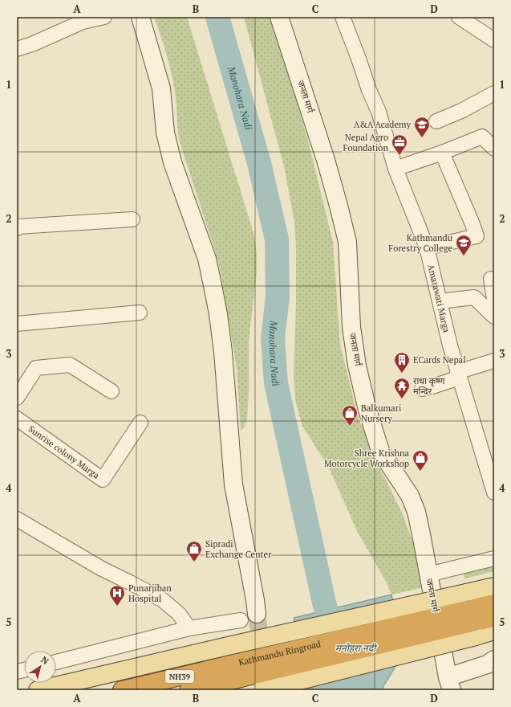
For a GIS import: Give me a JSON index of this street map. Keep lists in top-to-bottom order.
{
  "streets": {
    "highway": ["Kathmandu Ringroad", "NH39"],
    "main road": ["जनता मार्ग"],
    "street": ["Amarawati Marga", "Sunrise colony Marga"]
  },
  "water": ["Manohara Nadi", "मनोहरा नदी"],
  "places": {
    "school or university": ["A&A Academy", "Kathmandu Forestry College"],
    "office": ["Nepal Agro Foundation"],
    "building": ["ECards Nepal"],
    "temple": ["राधा कृष्ण मन्दिर"],
    "shop": ["Balkumari Nursery", "Shree Krishna Motorcycle Workshop", "Sipradi Exchange Center"],
    "hospital": ["Punarjiban Hospital"]
  },
  "north": "top right",
  "grid": {
    "columns": [
      "A",
      "B",
      "C",
      "D"
    ],
    "rows": [
      "1",
      "2",
      "3",
      "4",
      "5"
    ]
  }
}
